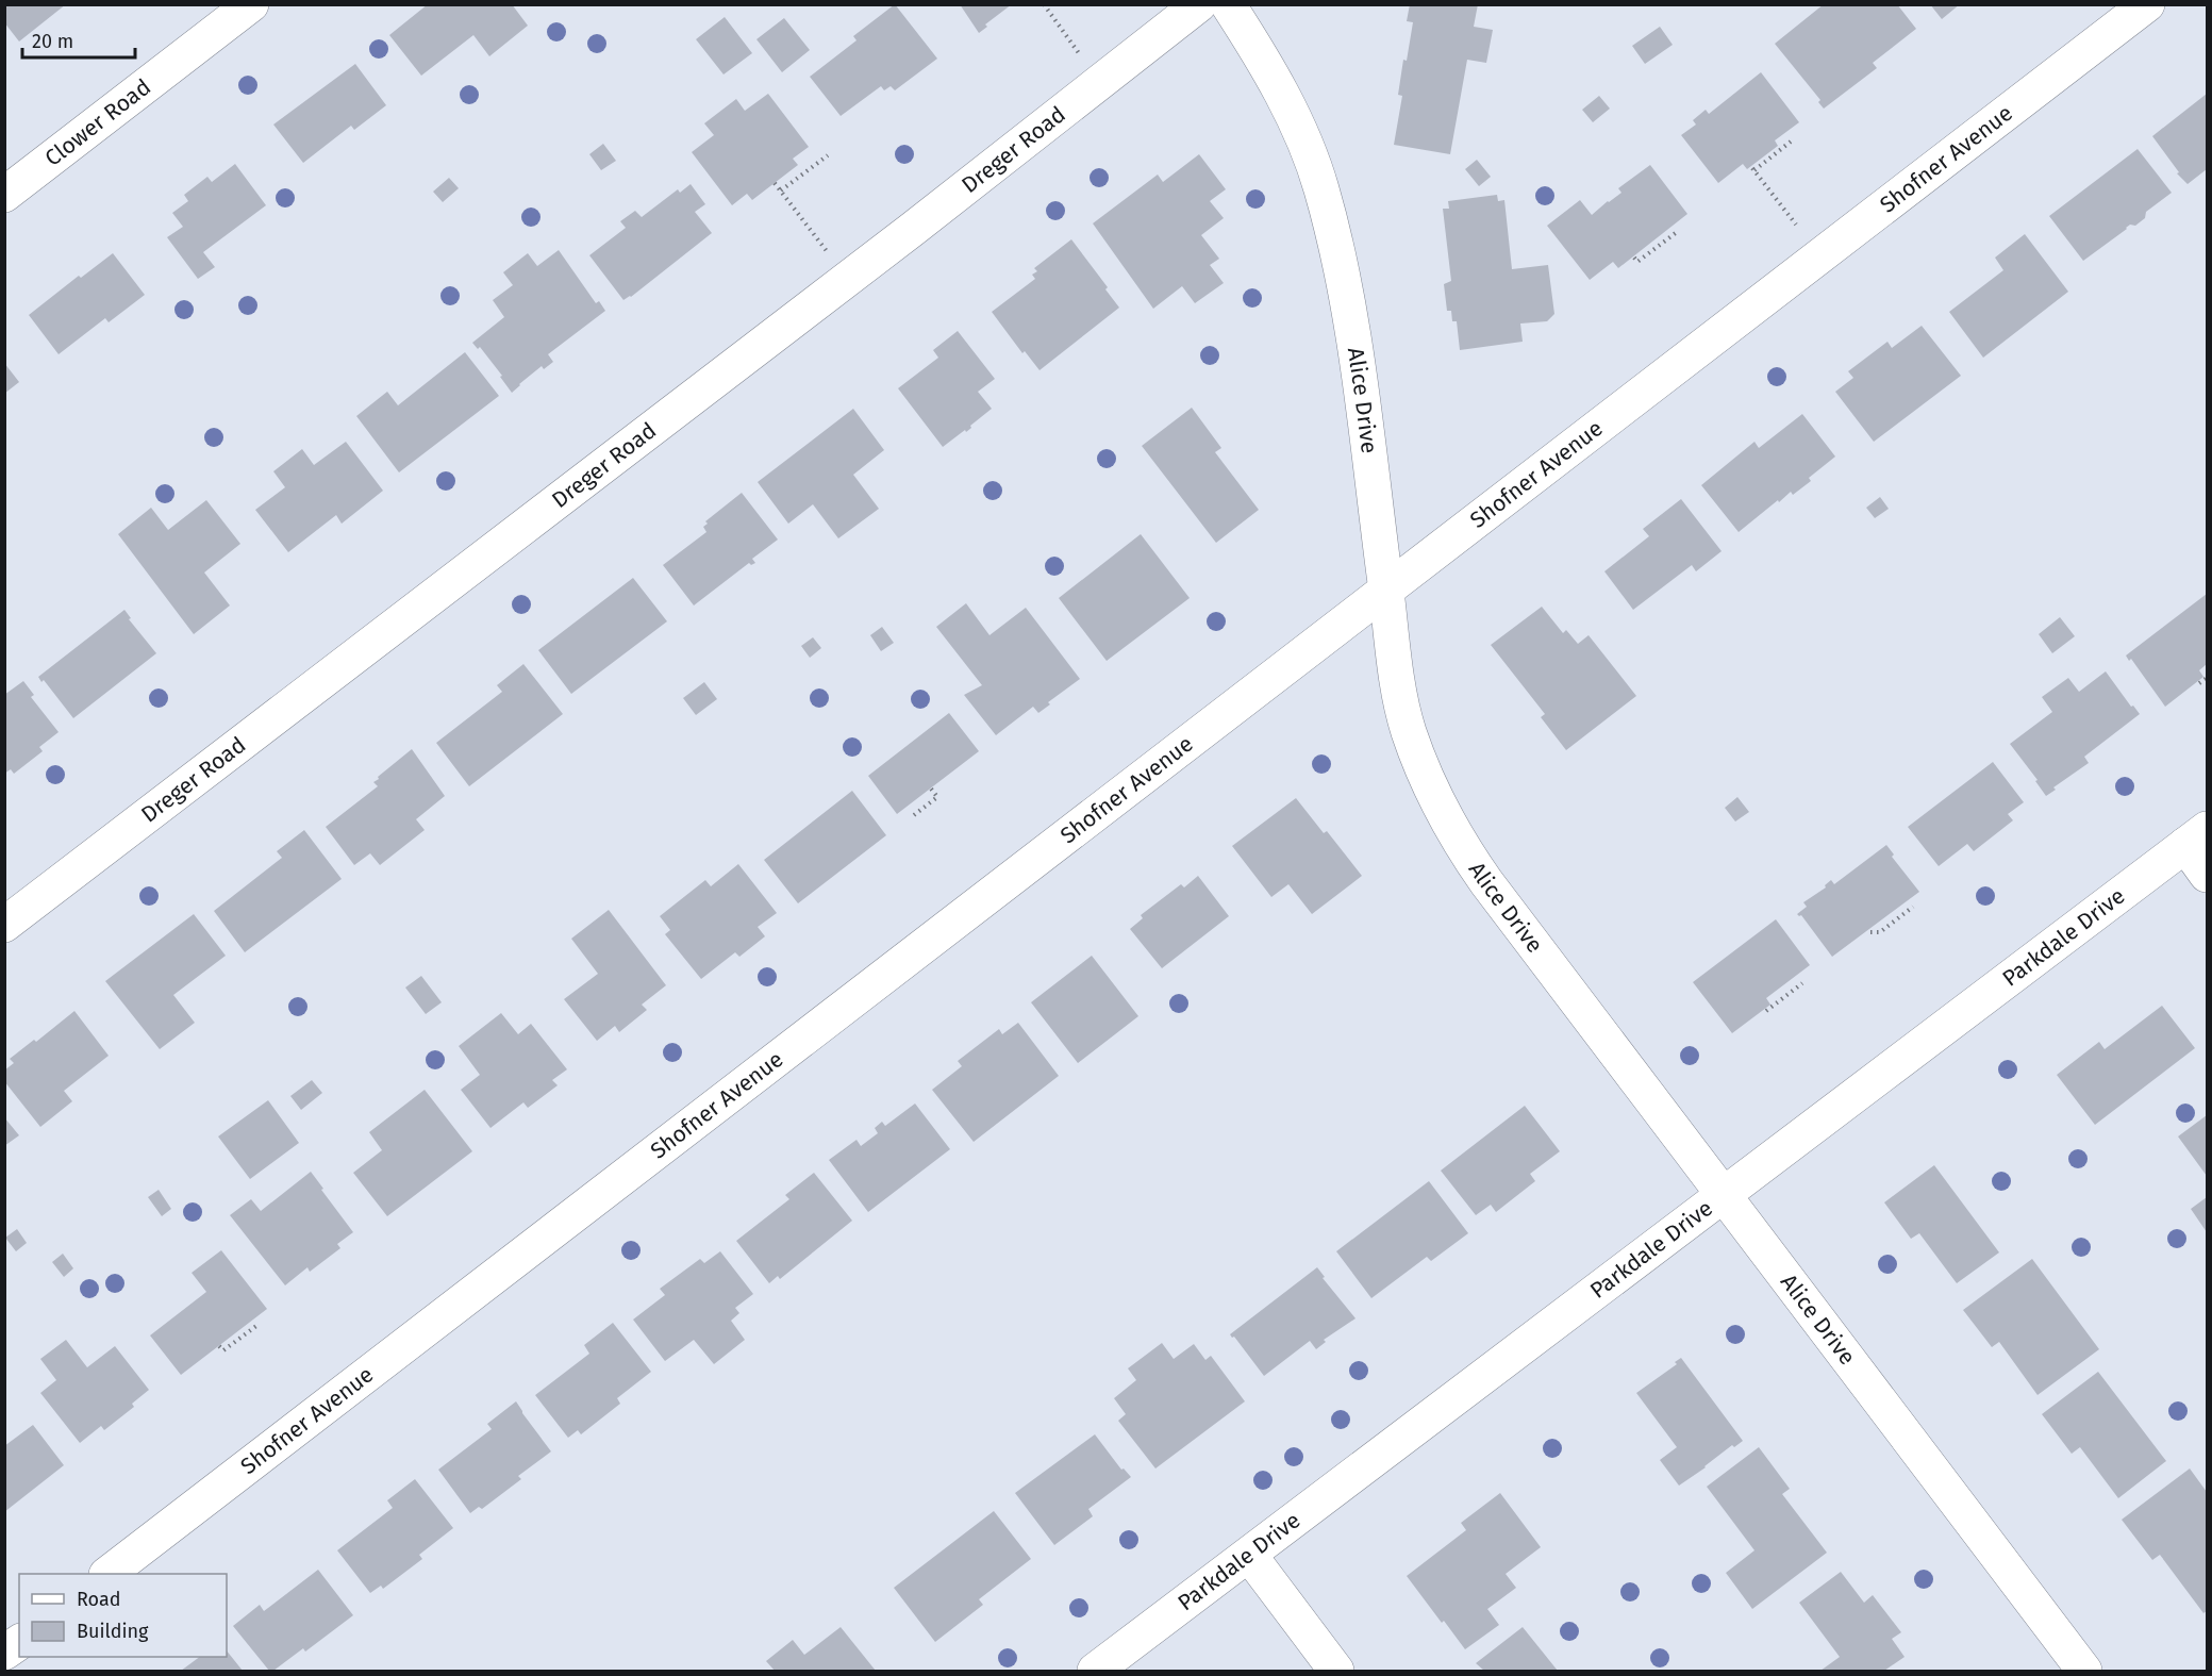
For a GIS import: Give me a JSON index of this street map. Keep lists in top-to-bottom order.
{
  "streets": {
    "street": [
      "Clower Road",
      "Dreger Road",
      "Shofner Avenue",
      "Alice Drive",
      "Parkdale Drive"
    ]
  },
  "crossings": [
    ["Shofner Avenue", "Alice Drive"],
    ["Alice Drive", "Parkdale Drive"]
  ],
  "legend": ["Road", "Building"],
  "scale_bar": "20 m"
}
